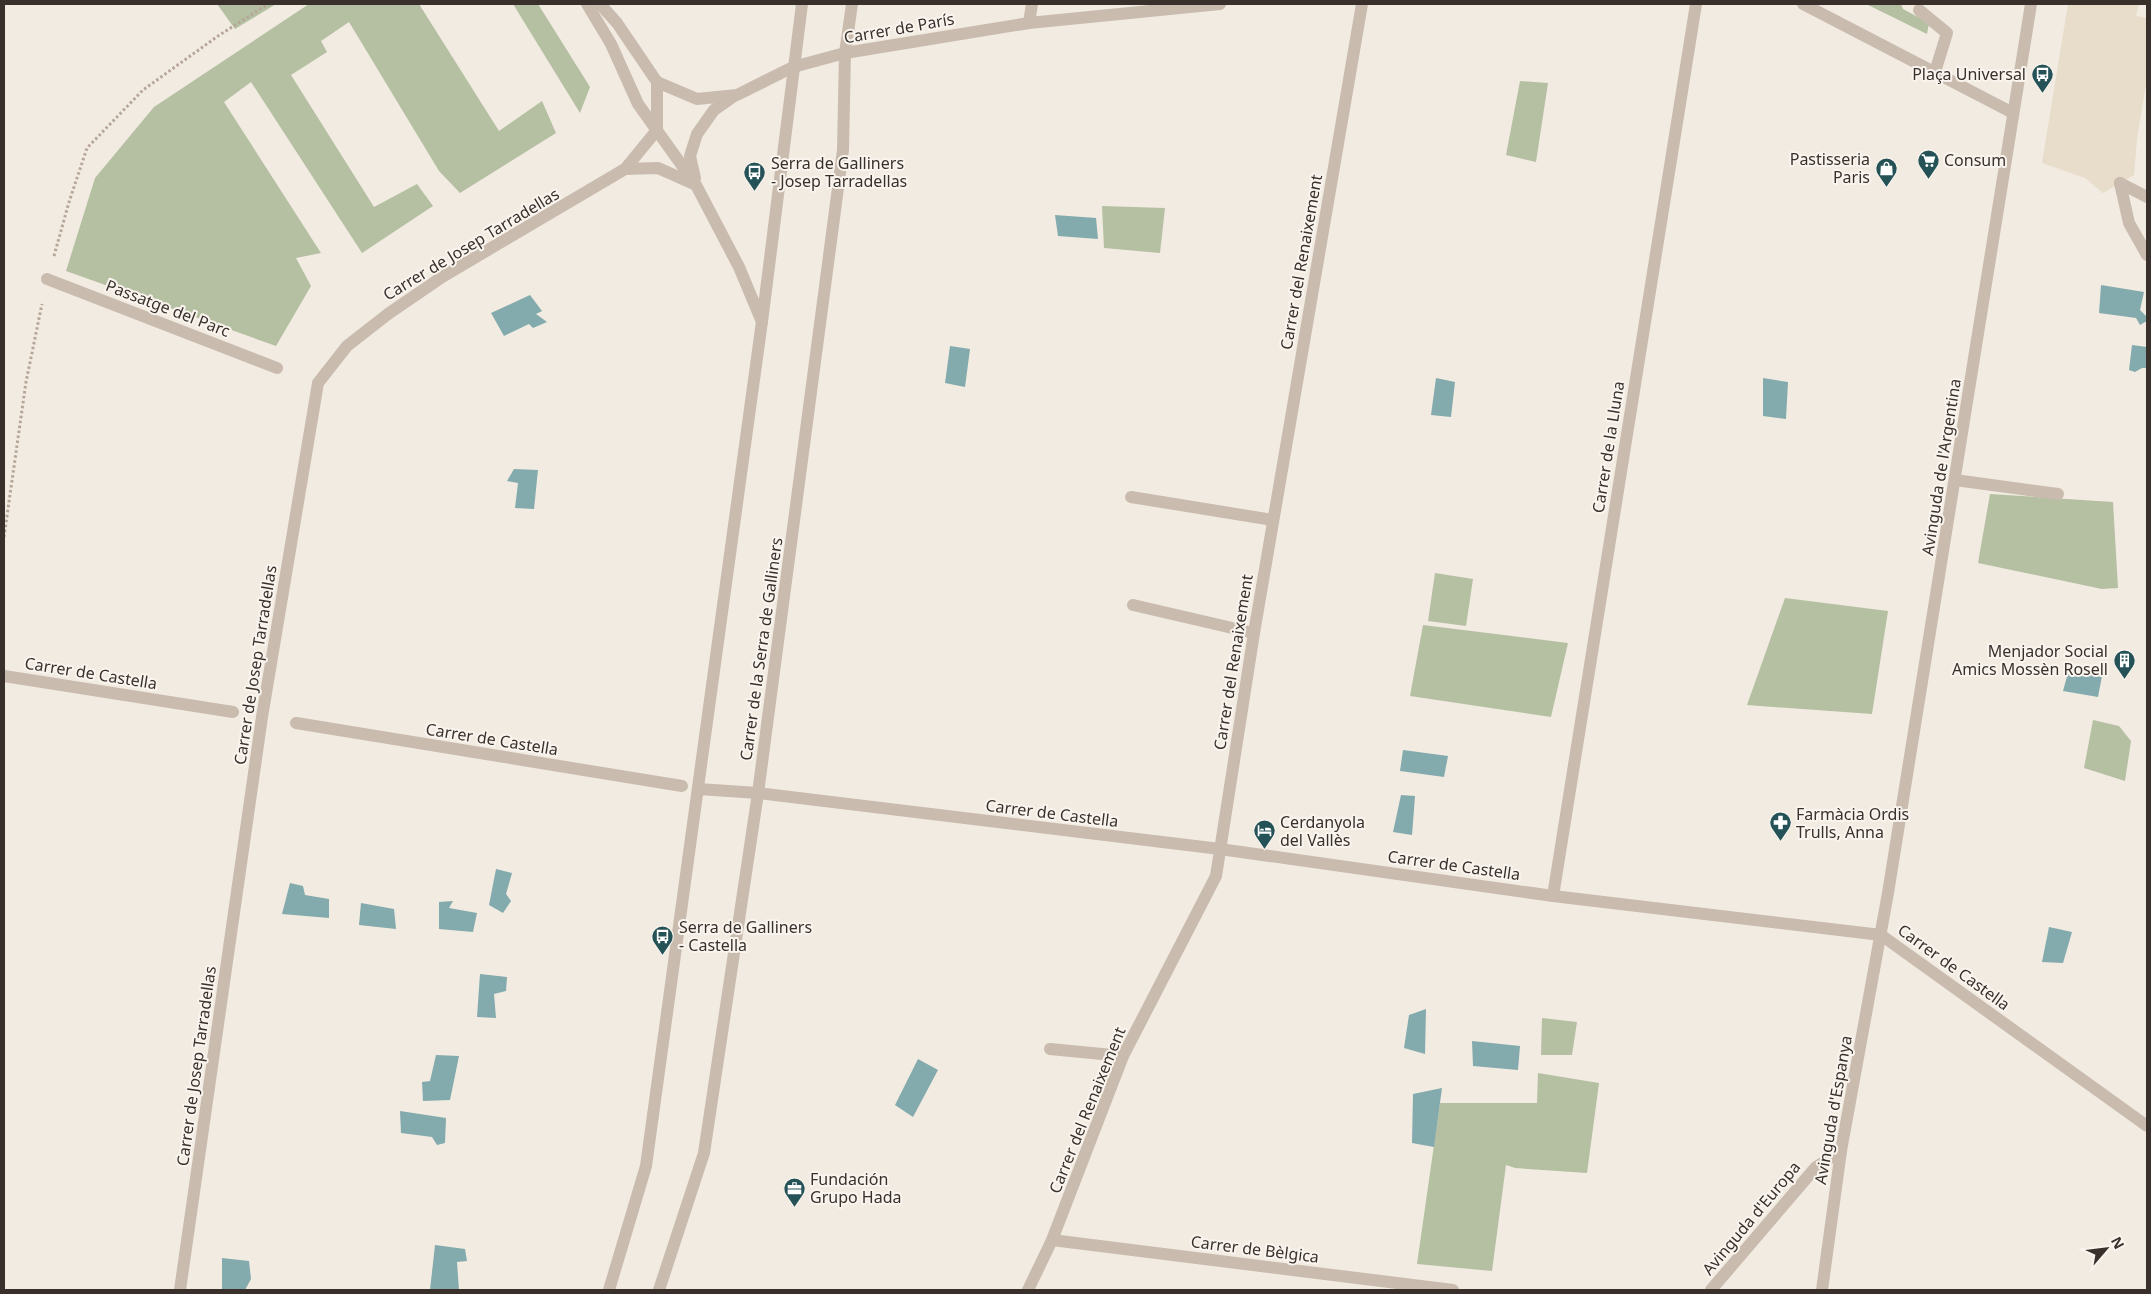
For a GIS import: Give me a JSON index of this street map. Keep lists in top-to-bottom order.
{
  "streets": {
    "street": [
      "Carrer de París",
      "Carrer de Josep Tarradellas",
      "Carrer del Renaixement",
      "Passatge del Parc",
      "Carrer de la Lluna",
      "Avinguda de l'Argentina",
      "Carrer de la Serra de Galliners",
      "Carrer de Castella",
      "Avinguda d'Espanya",
      "Avinguda d'Europa",
      "Carrer de Bèlgica"
    ]
  },
  "crossings": [
    ["Carrer de París", "Carrer de la Serra de Galliners"],
    ["Carrer del Renaixement", "Carrer de Castella"],
    ["Carrer del Renaixement", "Carrer de Bèlgica"],
    ["Carrer de la Lluna", "Carrer de Castella"],
    ["Avinguda de l'Argentina", "Carrer de Castella"],
    ["Avinguda de l'Argentina", "Avinguda d'Espanya"],
    ["Carrer de la Serra de Galliners", "Carrer de Castella"],
    ["Carrer de Castella", "Avinguda d'Espanya"],
    ["Avinguda d'Espanya", "Avinguda d'Europa"]
  ],
  "places": {
    "bus stop": ["Plaça Universal", "Serra de Galliners - Josep Tarradellas", "Serra de Galliners - Castella"],
    "supermarket": ["Consum"],
    "shop": ["Pastisseria Paris"],
    "building": ["Menjador Social Amics Mossèn Rosell"],
    "pharmacy": ["Farmàcia Ordis Trulls, Anna"],
    "hotel": ["Cerdanyola del Vallès"],
    "office": ["Fundación Grupo Hada"]
  },
  "north": "top right"
}
